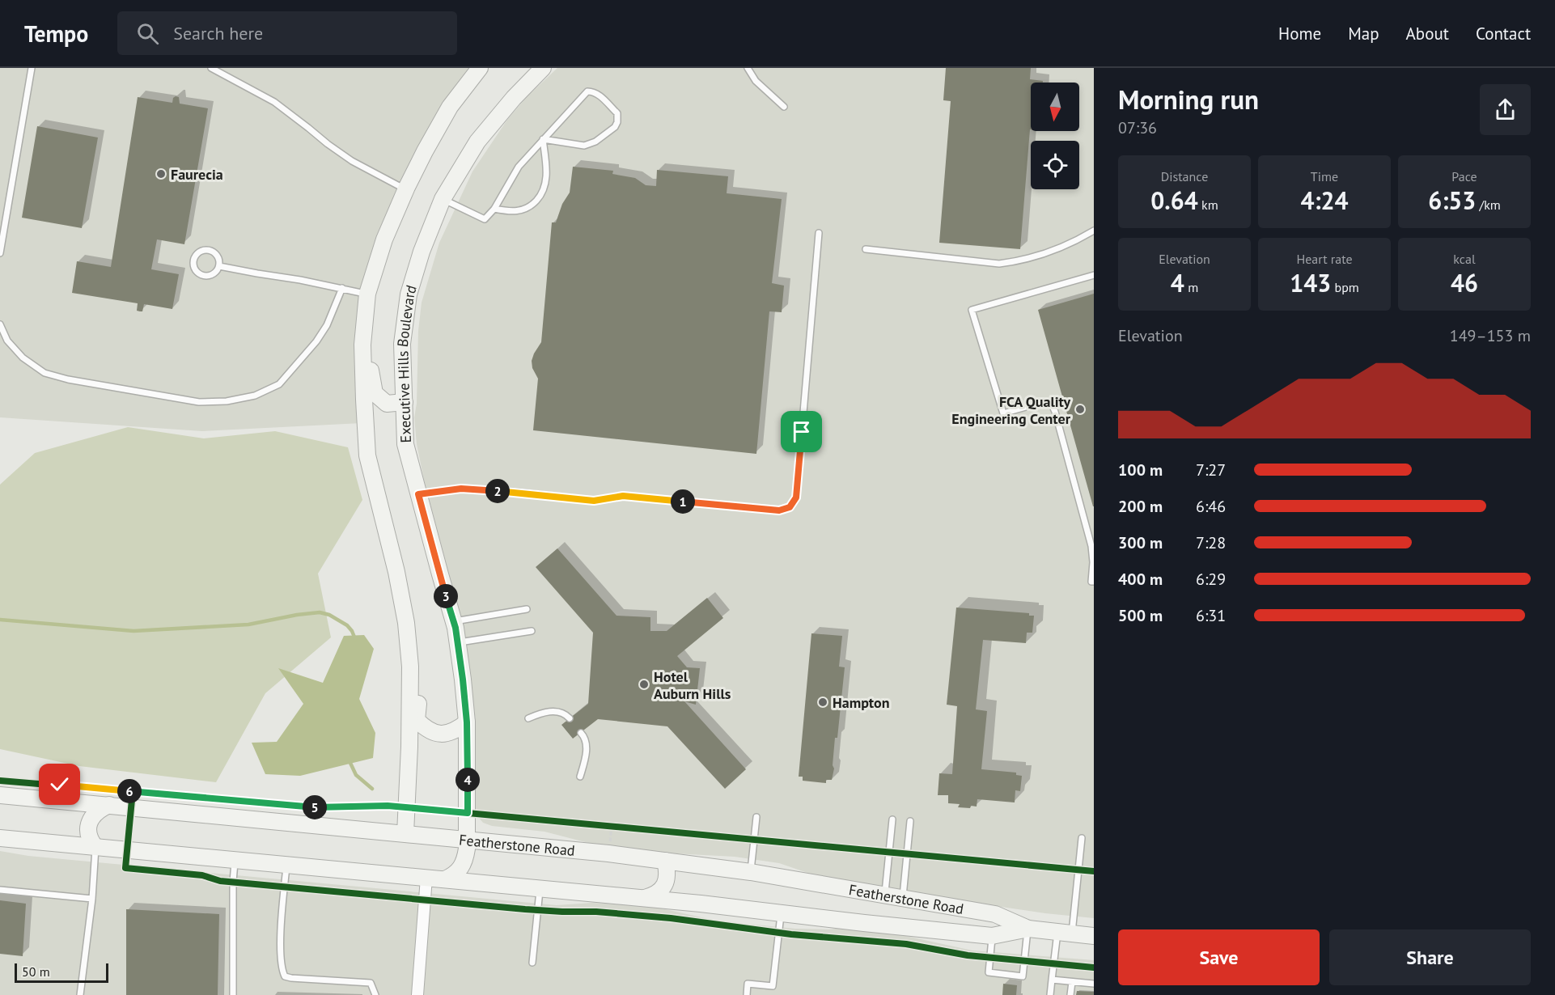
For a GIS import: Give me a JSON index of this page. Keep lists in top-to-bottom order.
{
  "streets": {
    "main road": ["Executive Hills Boulevard", "Featherstone Road"]
  },
  "crossings": [
    ["Executive Hills Boulevard", "Featherstone Road"]
  ],
  "places": [
    "Faurecia",
    "FCA Quality Engineering Center",
    "Hotel Auburn Hills",
    "Hampton"
  ],
  "scale_bar": "50 m",
  "north": "bottom",
  "page": {
    "header": "Tempo",
    "search": "Search here",
    "nav": [
      "Home",
      "Map",
      "About",
      "Contact"
    ],
    "heading": ["Morning run", "07:36"],
    "stats": [
      ["Distance", "0.64 km"],
      ["Time", "4:24"],
      ["Pace", "6:53 /km"],
      ["Elevation", "4 m"],
      ["Heart rate", "143 bpm"],
      ["kcal", "46"]
    ],
    "chart": ["Elevation", "149–153 m"],
    "list": [
      {
        "name": "100 m",
        "note": "7:27"
      },
      {
        "name": "200 m",
        "note": "6:46"
      },
      {
        "name": "300 m",
        "note": "7:28"
      },
      {
        "name": "400 m",
        "note": "6:29"
      },
      {
        "name": "500 m",
        "note": "6:31"
      }
    ],
    "pins": [
      "2",
      "1",
      "3",
      "4",
      "6",
      "5"
    ],
    "buttons": ["Save", "Share"],
    "scale": "50 m"
  }
}
